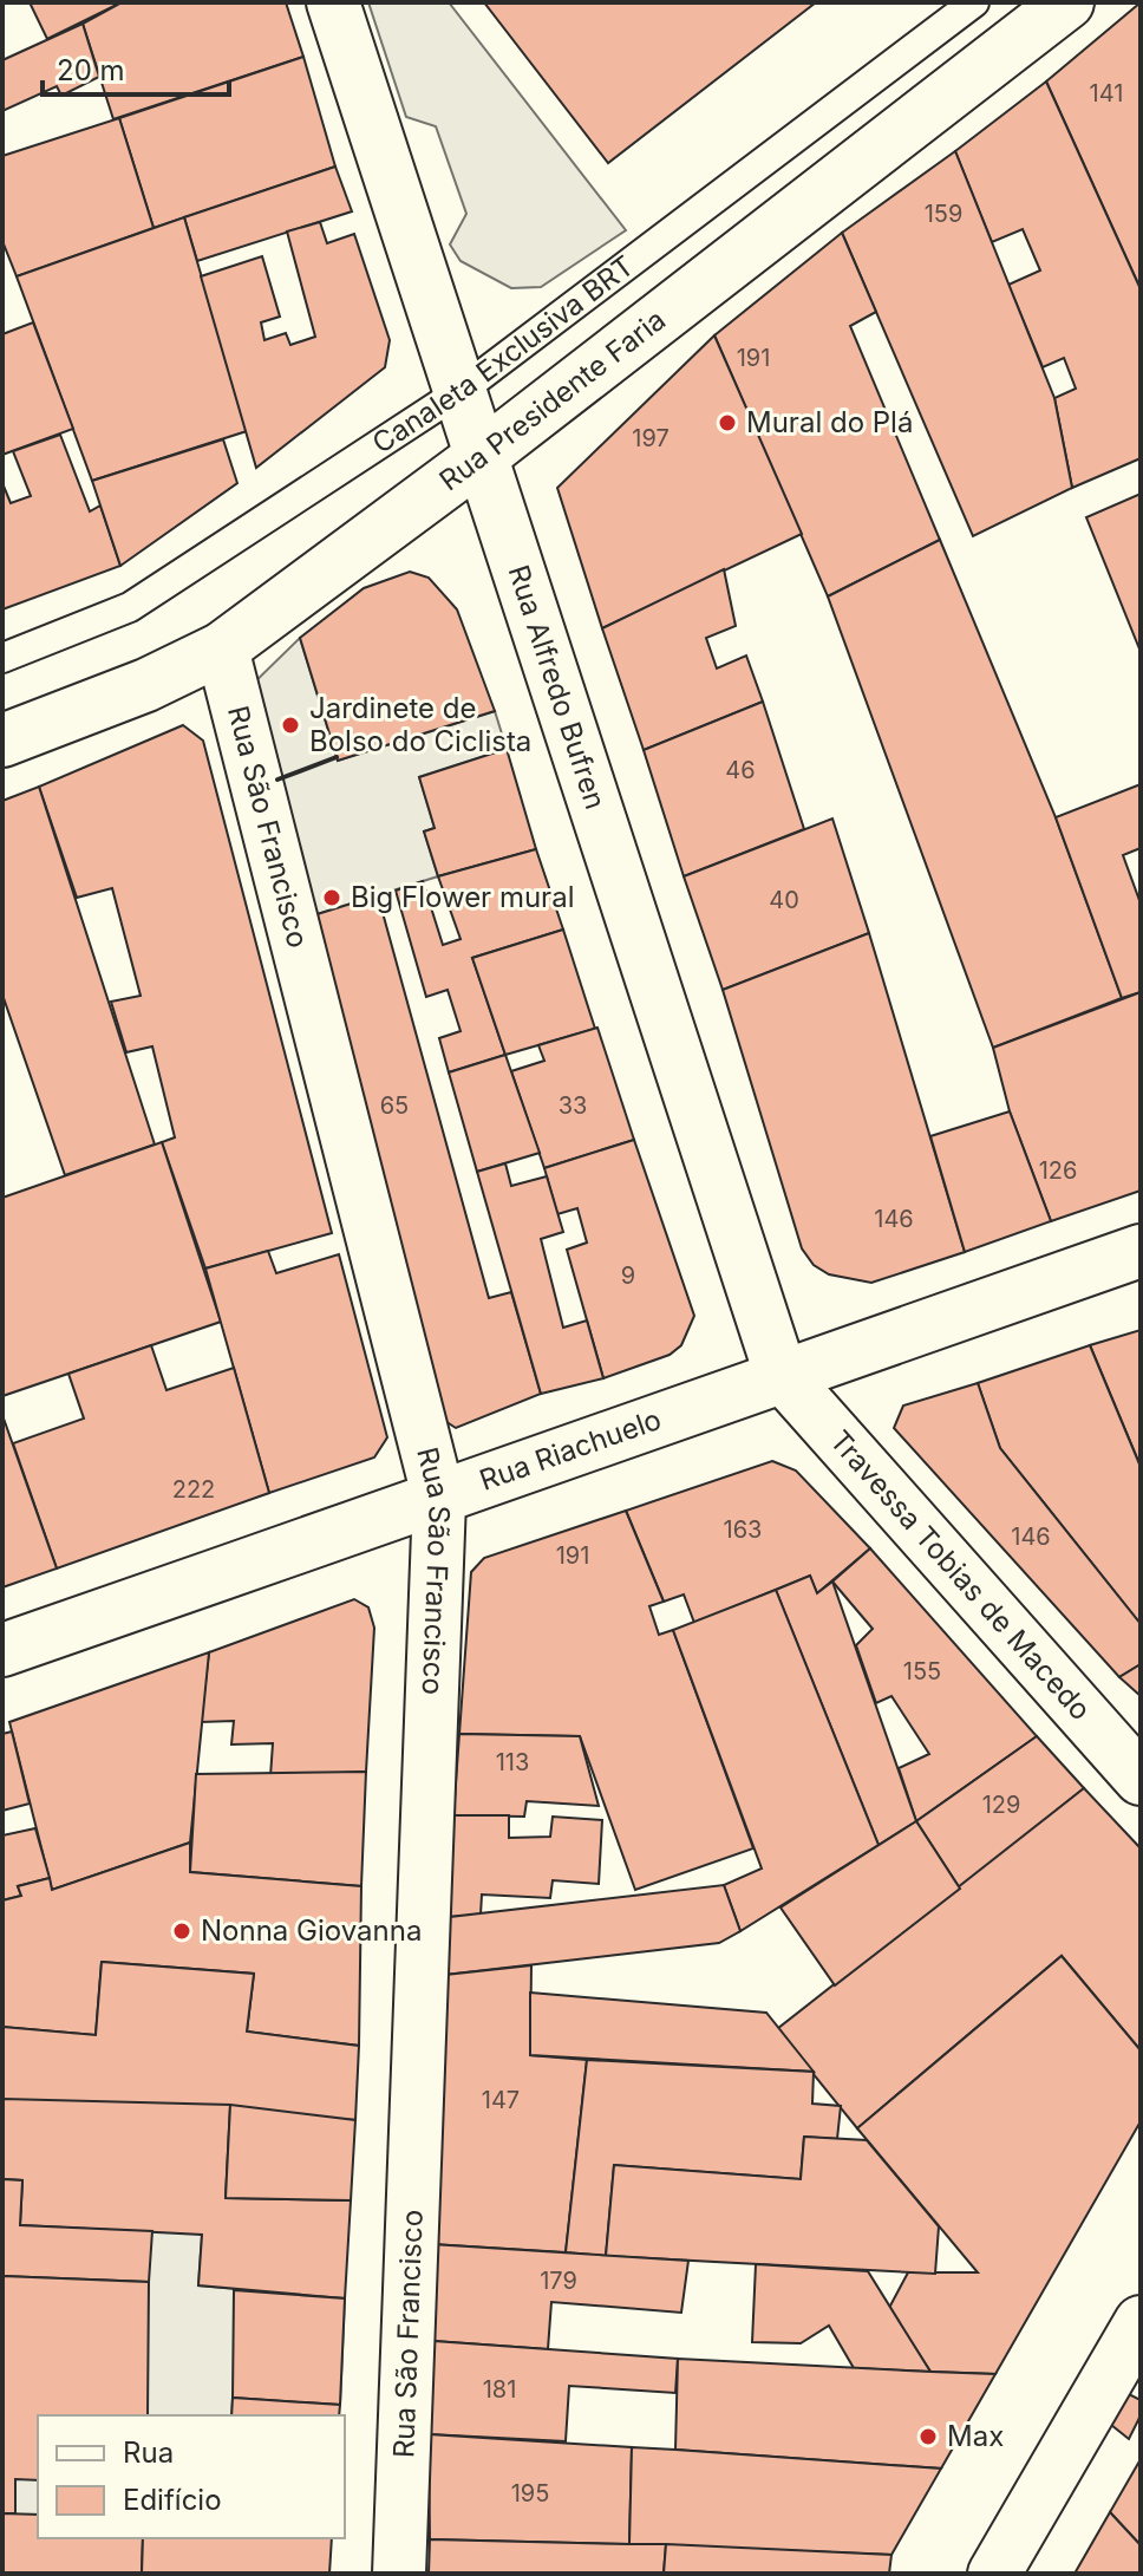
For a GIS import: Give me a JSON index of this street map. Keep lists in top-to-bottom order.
{
  "streets": {
    "street": [
      "Rua Presidente Faria",
      "Rua Alfredo Bufren",
      "Rua São Francisco",
      "Rua Riachuelo",
      "Travessa Tobias de Macedo"
    ],
    "lane": ["Canaleta Exclusiva BRT"]
  },
  "crossings": [
    ["Canaleta Exclusiva BRT", "Rua Alfredo Bufren"],
    ["Rua Presidente Faria", "Rua Alfredo Bufren"],
    ["Rua Presidente Faria", "Rua São Francisco"],
    ["Rua Alfredo Bufren", "Rua Riachuelo"],
    ["Rua Alfredo Bufren", "Travessa Tobias de Macedo"],
    ["Rua São Francisco", "Rua Riachuelo"],
    ["Rua Riachuelo", "Travessa Tobias de Macedo"]
  ],
  "places": [
    "Mural do Plá",
    "Jardinete de Bolso do Ciclista",
    "Big Flower mural",
    "Nonna Giovanna",
    "Max"
  ],
  "house_numbers": [
    "141",
    "159",
    "191",
    "197",
    "46",
    "40",
    "65",
    "33",
    "126",
    "146",
    "9",
    "222",
    "163",
    "146",
    "191",
    "155",
    "113",
    "129",
    "147",
    "179",
    "181",
    "195"
  ],
  "legend": ["Rua", "Edifício"],
  "scale_bar": "20 m"
}
